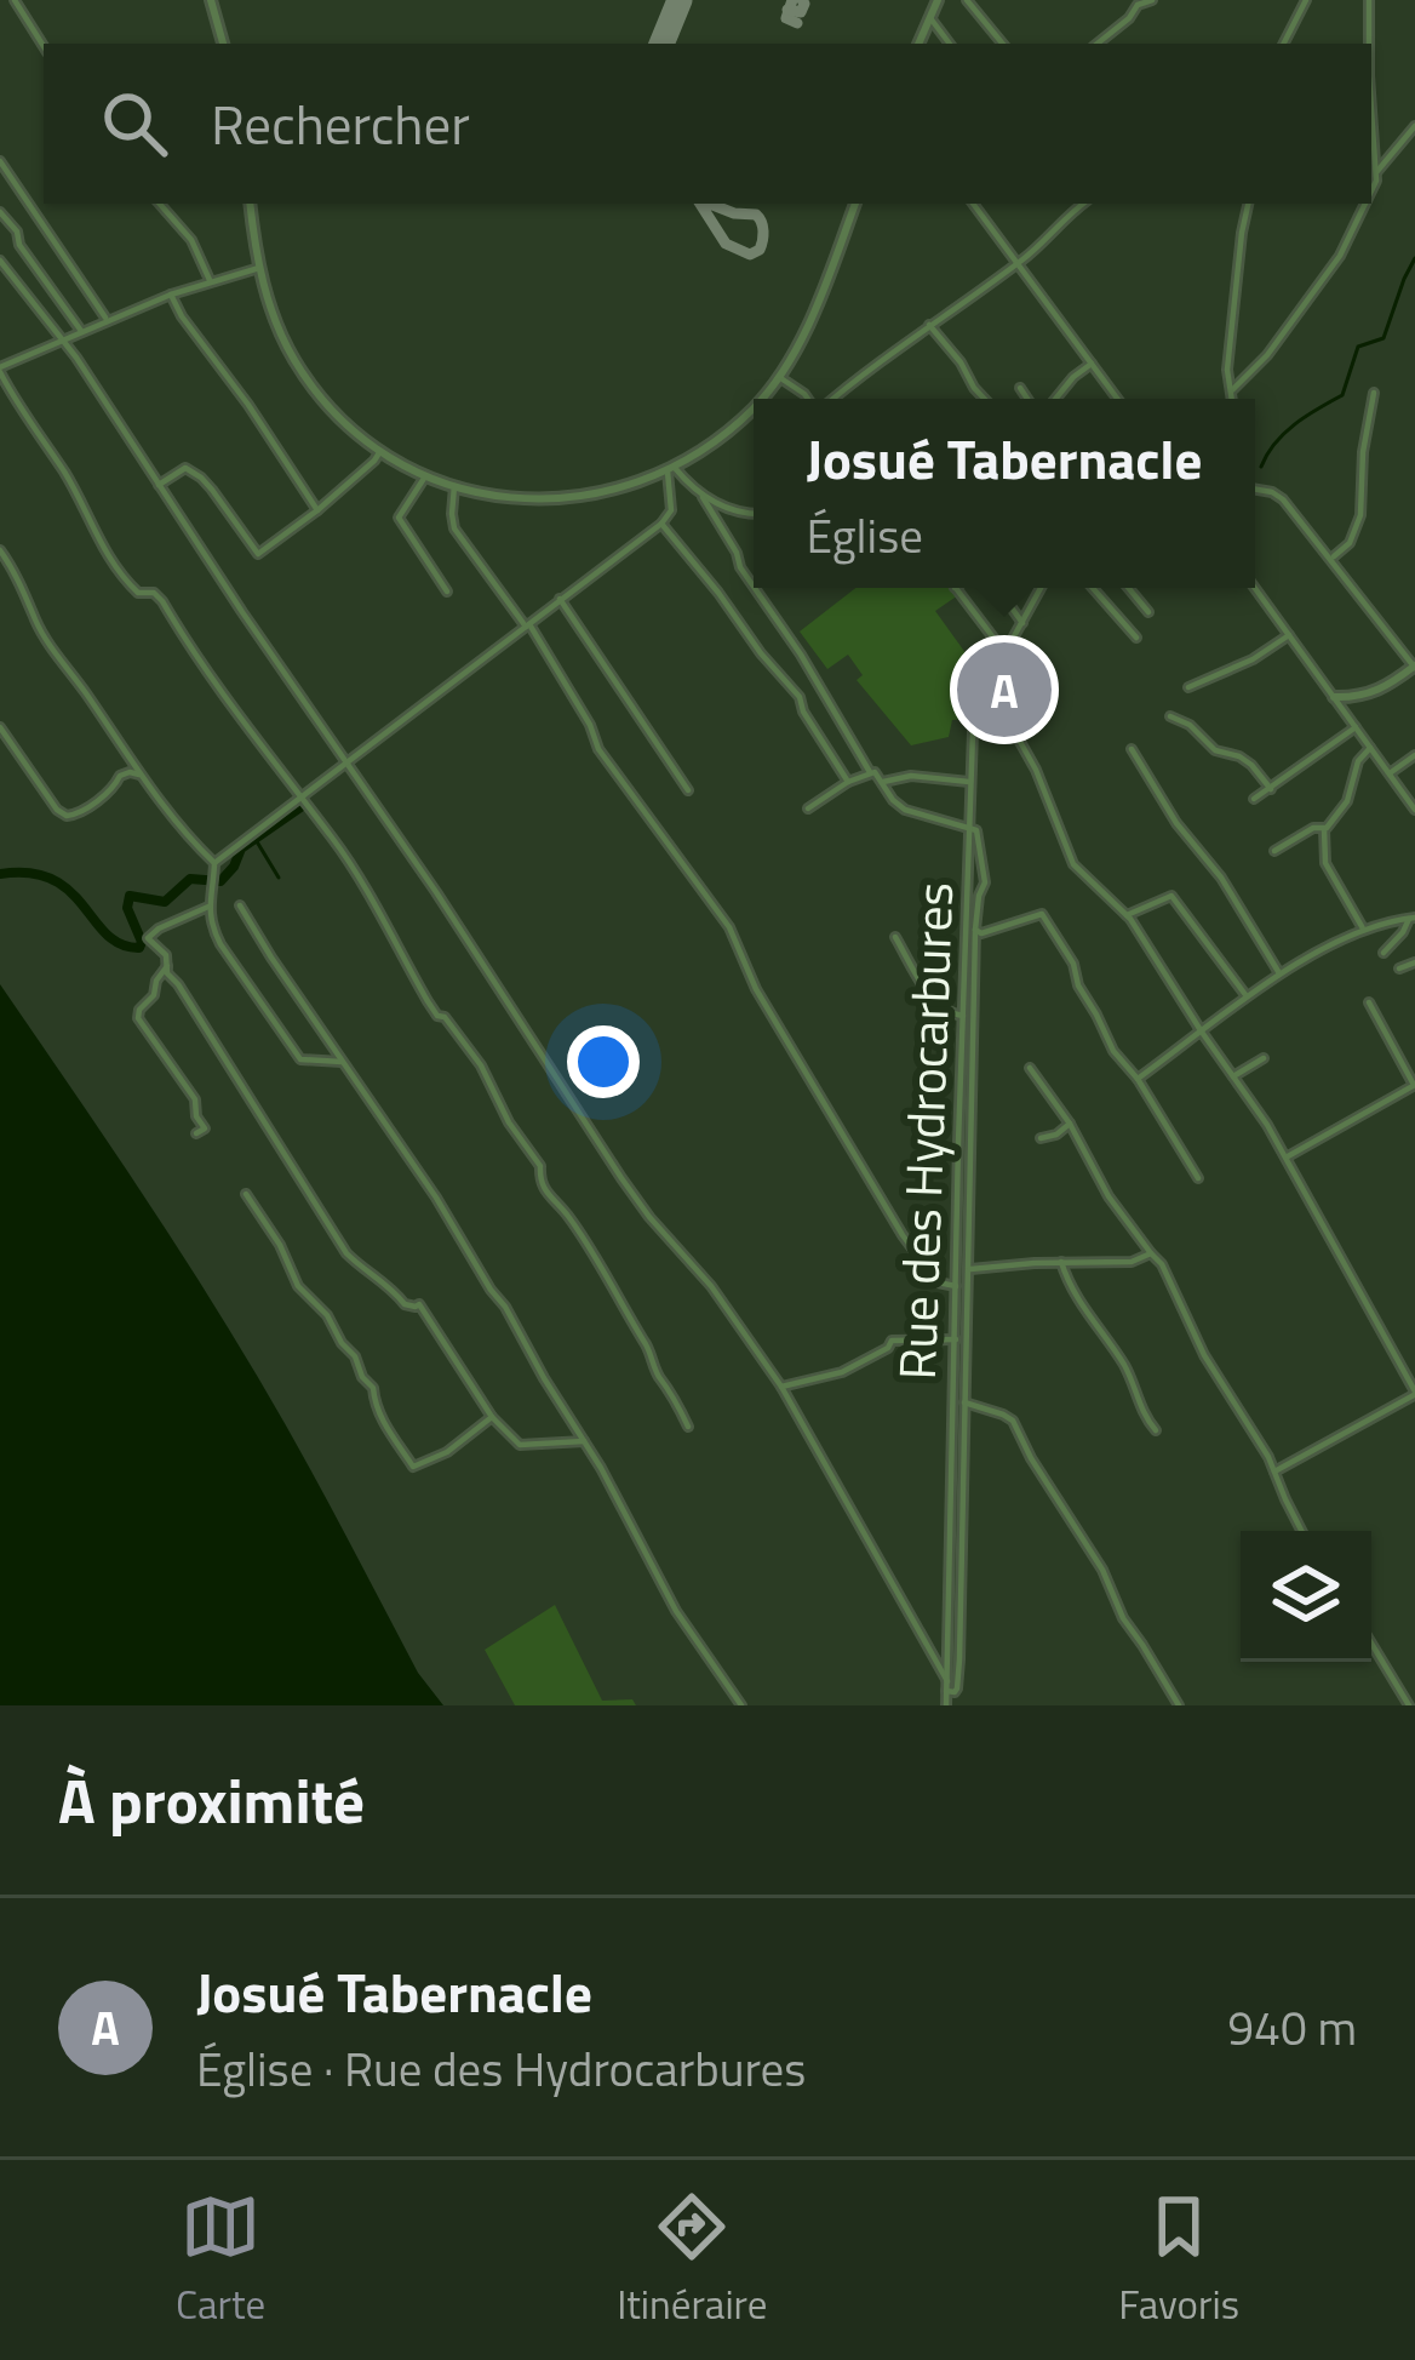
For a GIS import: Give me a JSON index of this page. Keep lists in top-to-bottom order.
{
  "streets": {
    "street": ["Rue des Hydrocarbures"]
  },
  "page": {
    "search": "Rechercher",
    "popup": ["Josué Tabernacle", "Église"],
    "pins": "A",
    "heading": "À proximité",
    "list": [
      {
        "mark": "A",
        "name": "Josué Tabernacle",
        "note": "Église · Rue des Hydrocarbures",
        "value": "940 m"
      }
    ],
    "nav": ["Carte", "Itinéraire", "Favoris"]
  }
}
